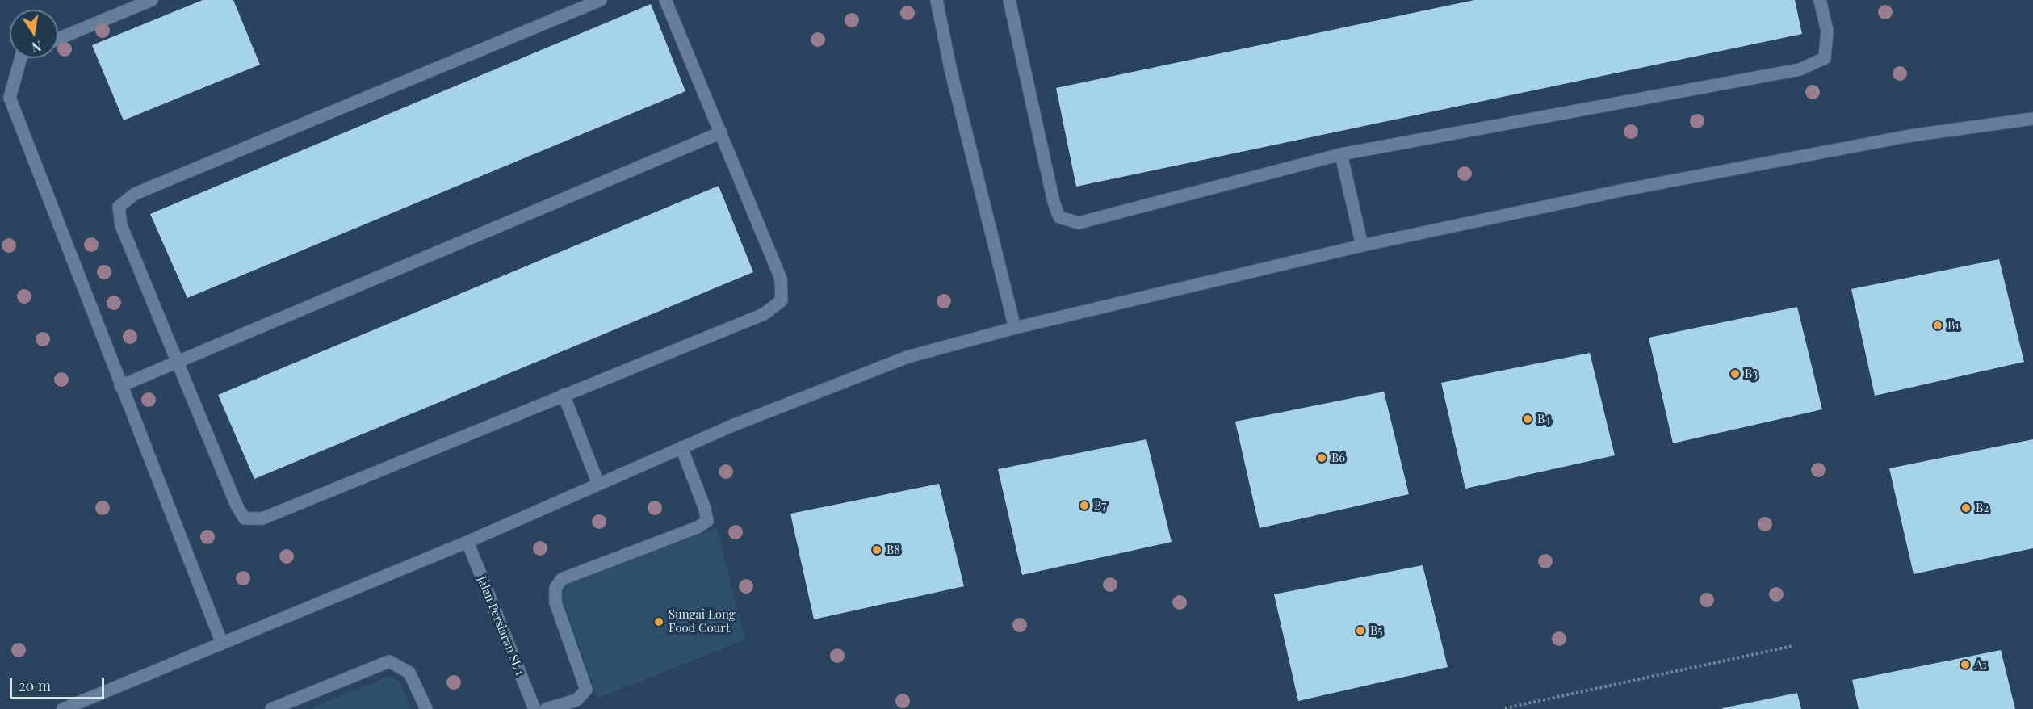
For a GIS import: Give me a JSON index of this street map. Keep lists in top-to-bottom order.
{
  "streets": {
    "street": ["Jalan Persiaran SL 1"]
  },
  "places": [
    "B1",
    "B3",
    "B4",
    "B6",
    "B7",
    "B2",
    "B8",
    "Sungai Long Food Court",
    "B5",
    "A1"
  ],
  "scale_bar": "20 m",
  "north": "bottom"
}
